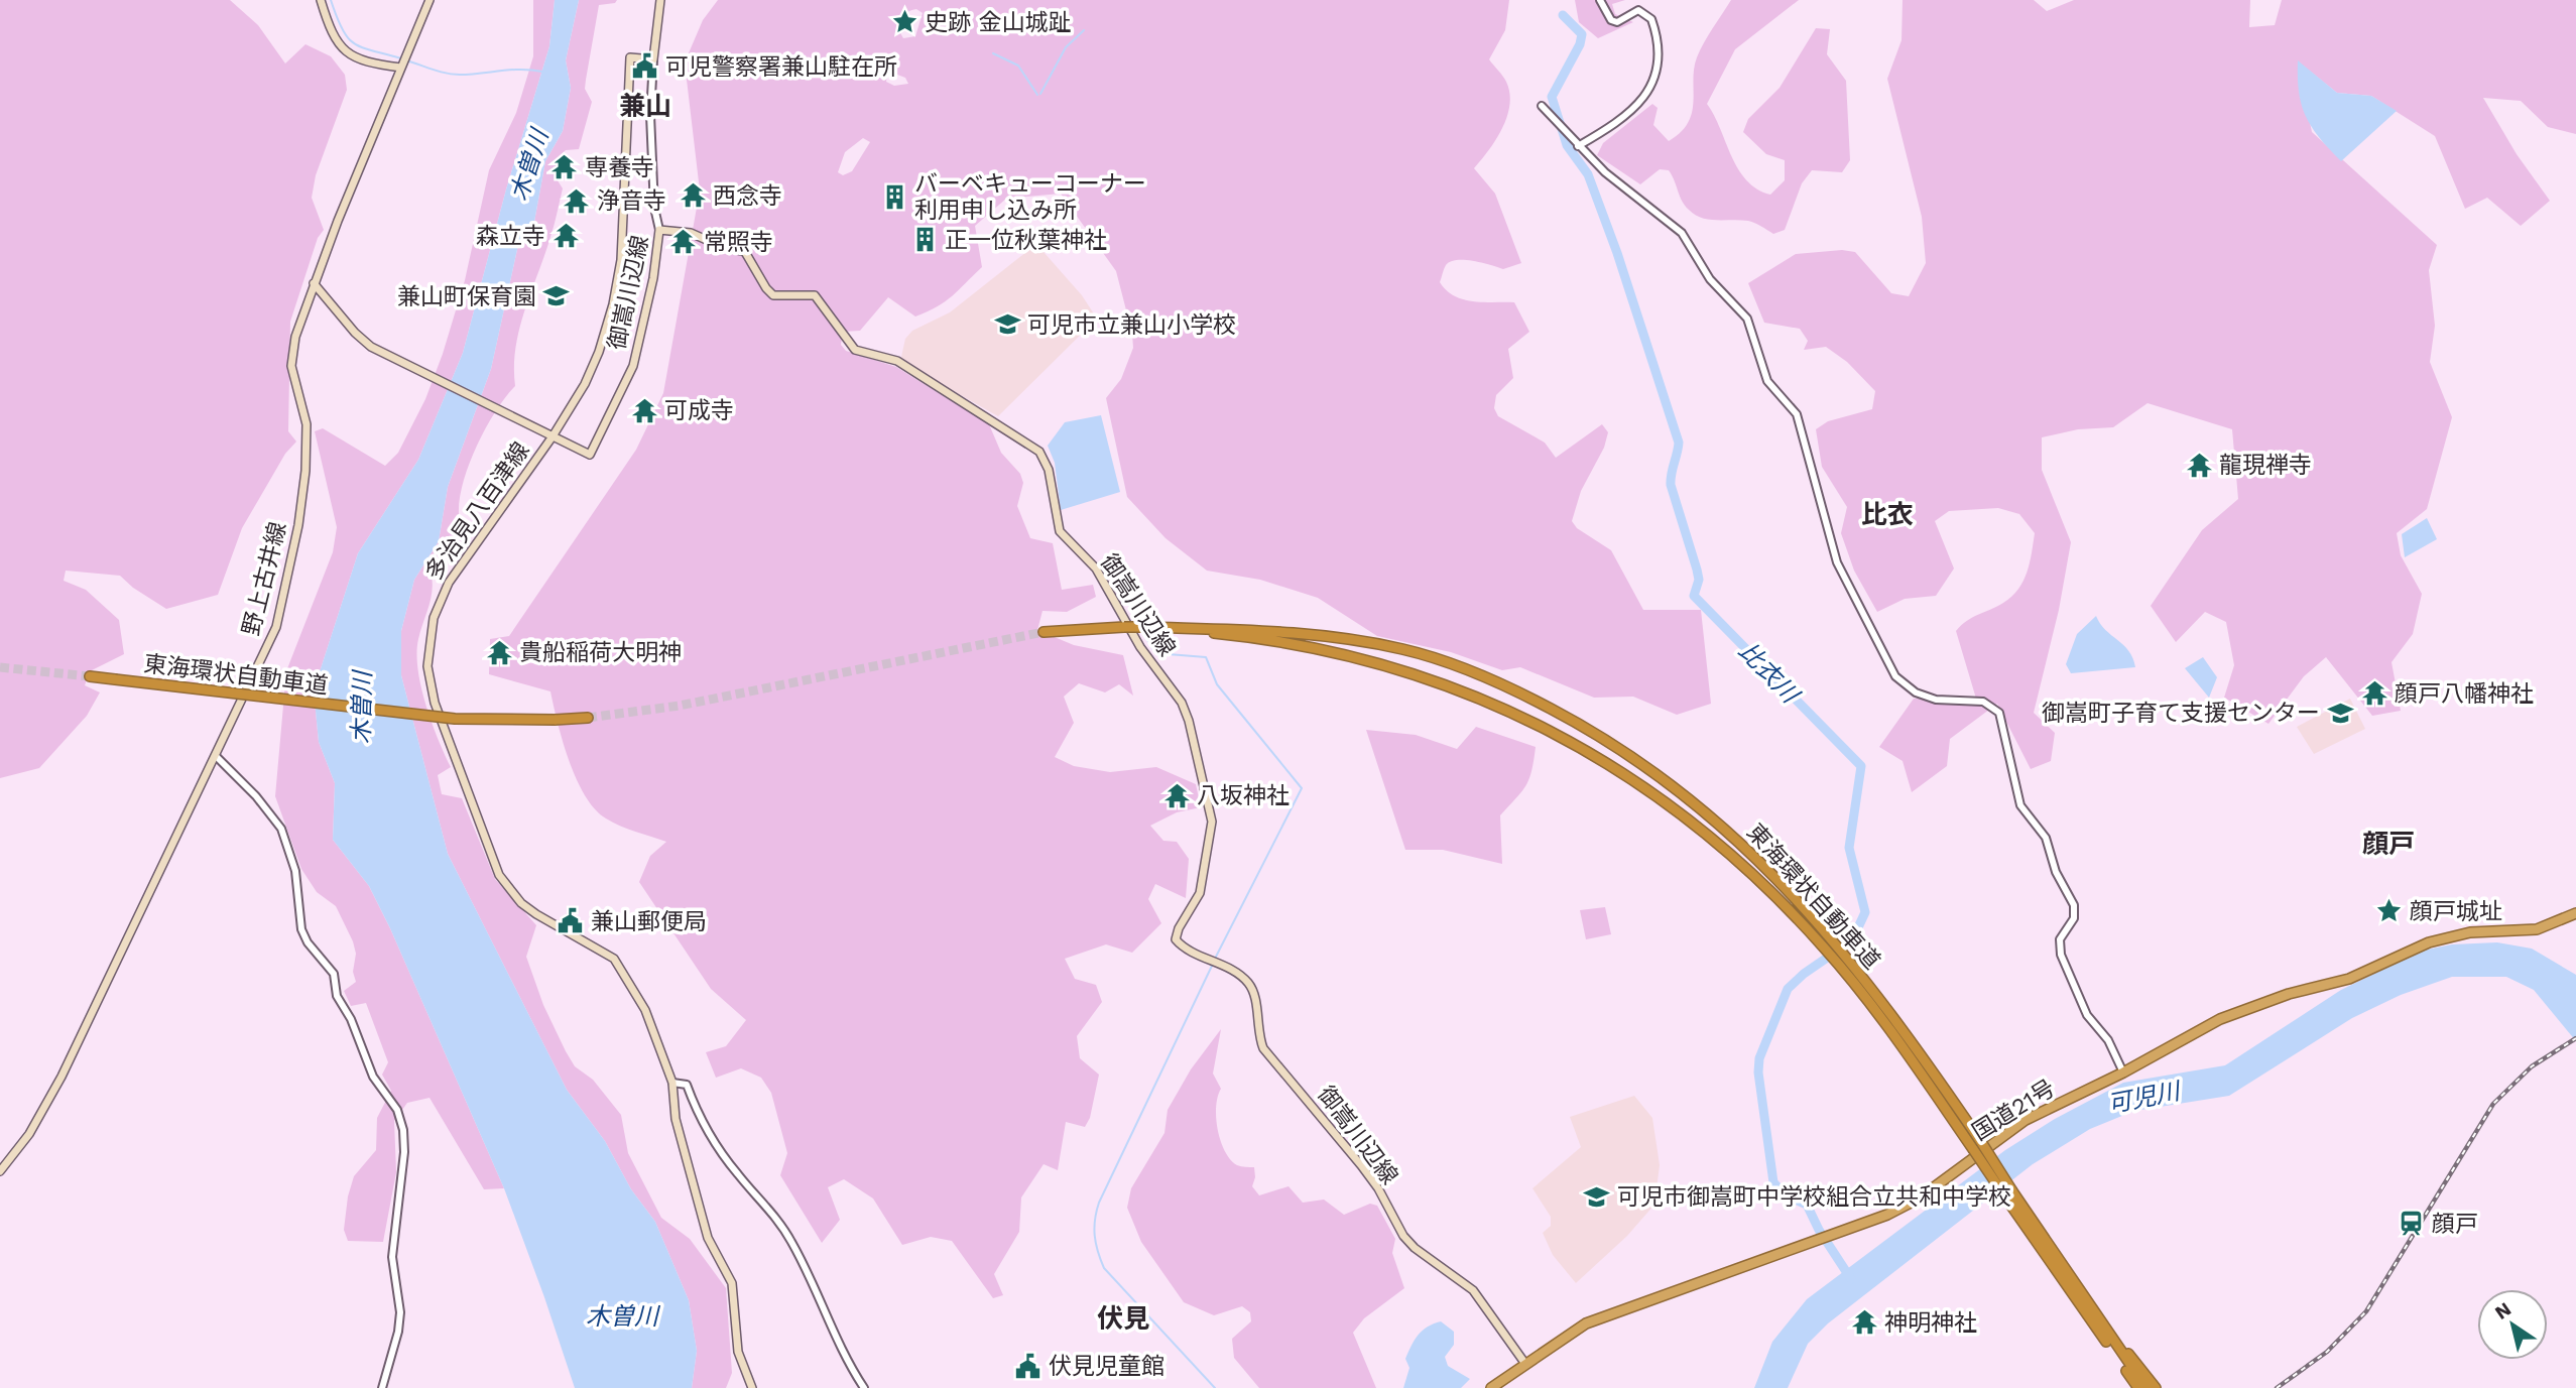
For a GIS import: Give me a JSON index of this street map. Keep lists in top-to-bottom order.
{
  "streets": {
    "highway": ["東海環状自動車道", "国道21号"],
    "main road": ["御嵩川辺線", "多治見八百津線", "野上古井線"]
  },
  "crossings": [
    ["御嵩川辺線", "多治見八百津線"],
    ["御嵩川辺線", "野上古井線"],
    ["御嵩川辺線", "国道21号"]
  ],
  "districts": [
    "兼山",
    "比衣",
    "顔戸",
    "伏見"
  ],
  "water": ["木曽川", "比衣川", "可児川"],
  "places": {
    "place": ["史跡 金山城趾", "顔戸城址"],
    "public building": ["可児警察署兼山駐在所", "兼山郵便局", "伏見児童館"],
    "temple": [
      "専養寺",
      "西念寺",
      "浄音寺",
      "森立寺",
      "常照寺",
      "可成寺",
      "龍現禅寺",
      "貴船稲荷大明神",
      "顔戸八幡神社",
      "八坂神社",
      "神明神社"
    ],
    "building": ["バーベキューコーナー 利用申し込み所", "正一位秋葉神社"],
    "school or university": [
      "兼山町保育園",
      "可児市立兼山小学校",
      "御嵩町子育て支援センター",
      "可児市御嵩町中学校組合立共和中学校"
    ],
    "station": ["顔戸"]
  },
  "north": "top left"
}
